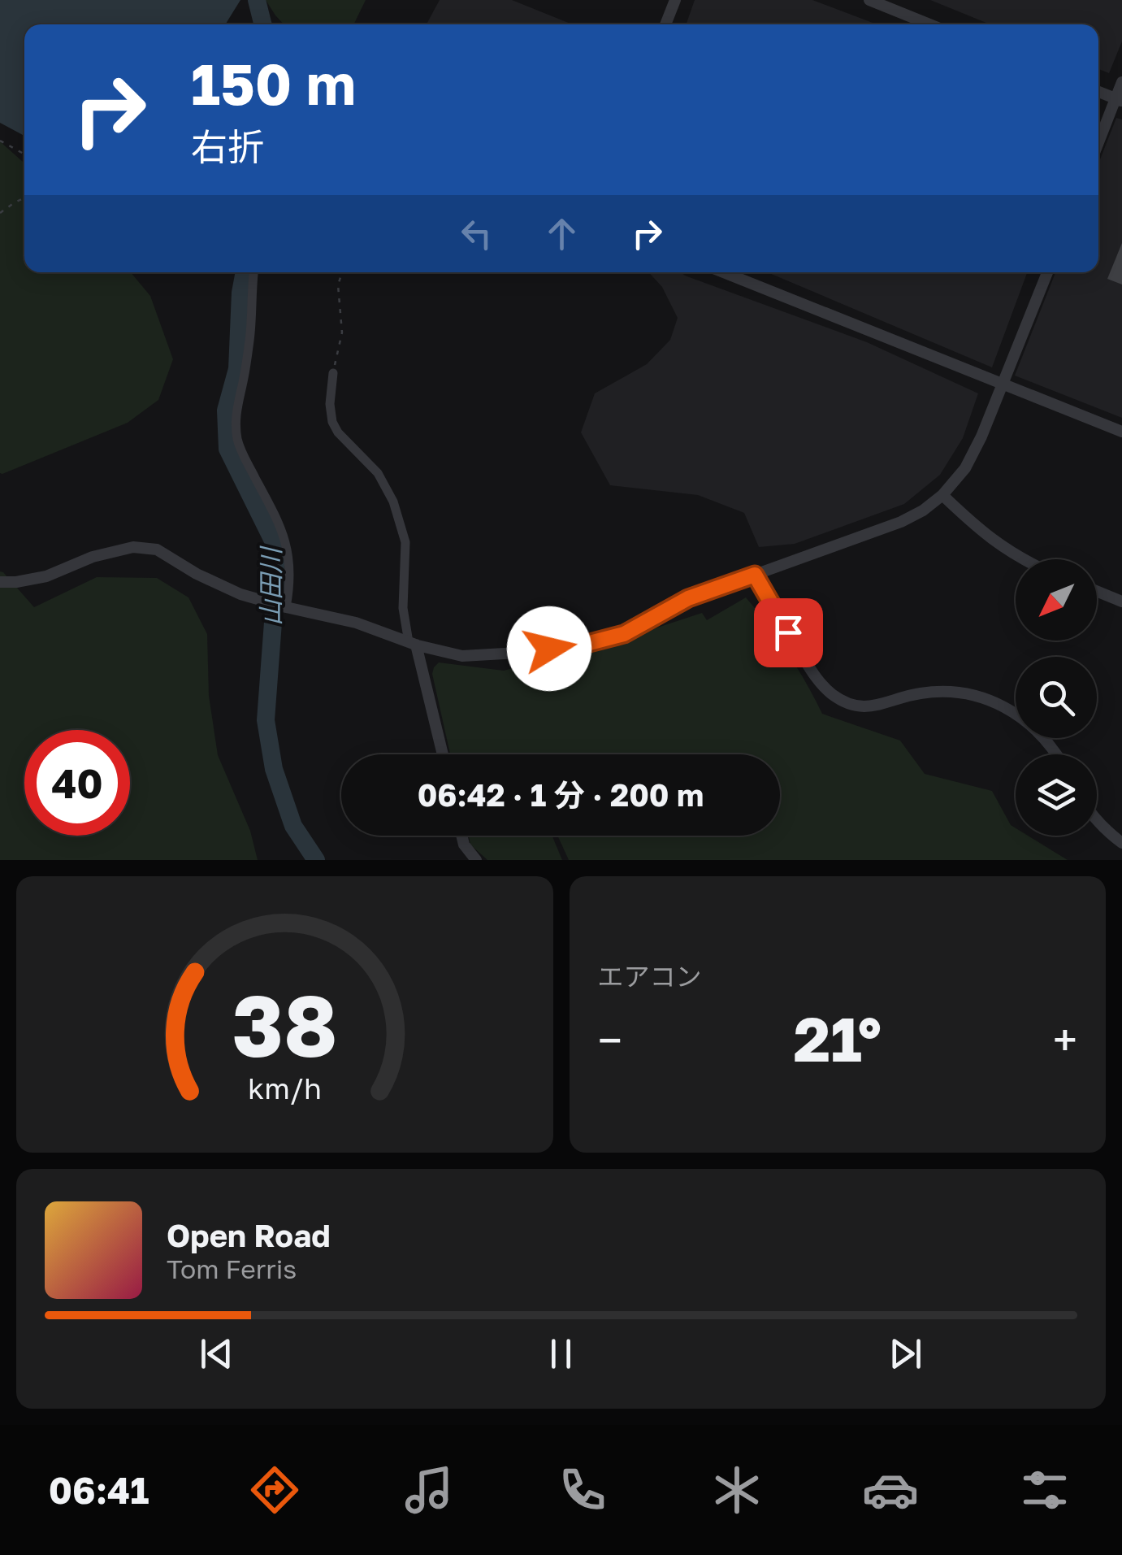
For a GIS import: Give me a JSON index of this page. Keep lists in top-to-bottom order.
{
  "water": ["山田川"],
  "north": "bottom left",
  "page": {
    "turn": ["150 m", "右折"],
    "limit": "40",
    "trip": "06:42 · 1 分 · 200 m",
    "tile": "エアコン",
    "heat": ["−", "21°", "+"],
    "song": ["Open Road", "Tom Ferris"],
    "tabs": "06:41",
    "gauge": ["38", "km/h"]
  }
}
